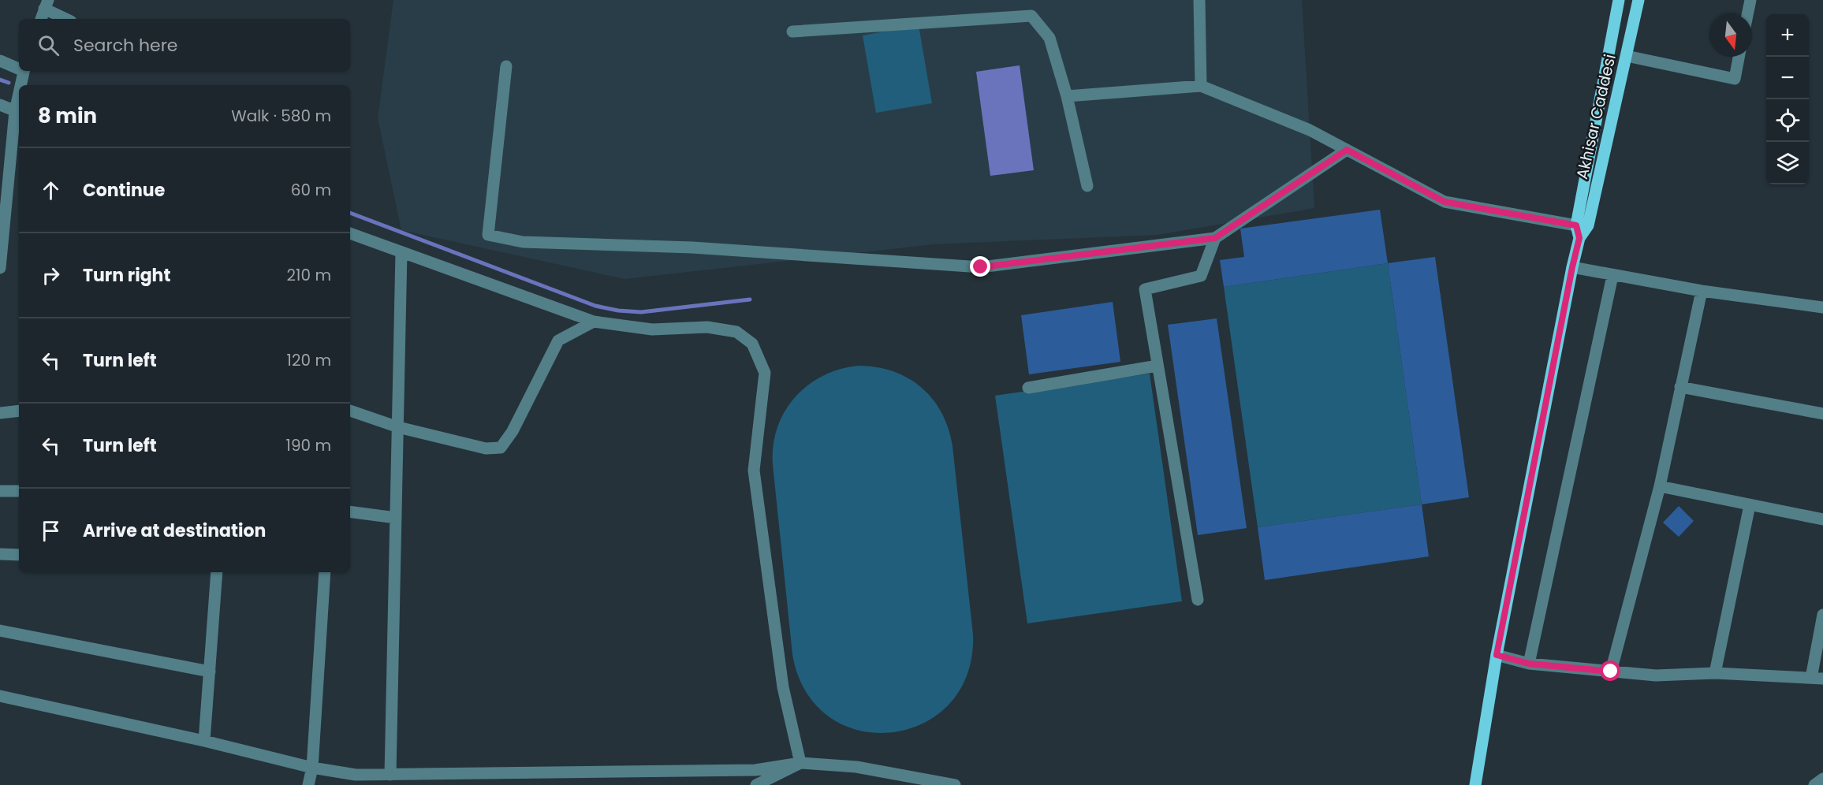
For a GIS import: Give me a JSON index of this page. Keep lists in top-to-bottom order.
{
  "streets": {
    "main road": ["Akhisar Caddesi"]
  },
  "north": "bottom",
  "page": {
    "map_buttons": ["+", "−"],
    "search": "Search here",
    "heading": ["8 min", "Walk · 580 m"],
    "list": [
      ["Continue", "60 m"],
      ["Turn right", "210 m"],
      ["Turn left", "120 m"],
      ["Turn left", "190 m"],
      "Arrive at destination"
    ]
  }
}
